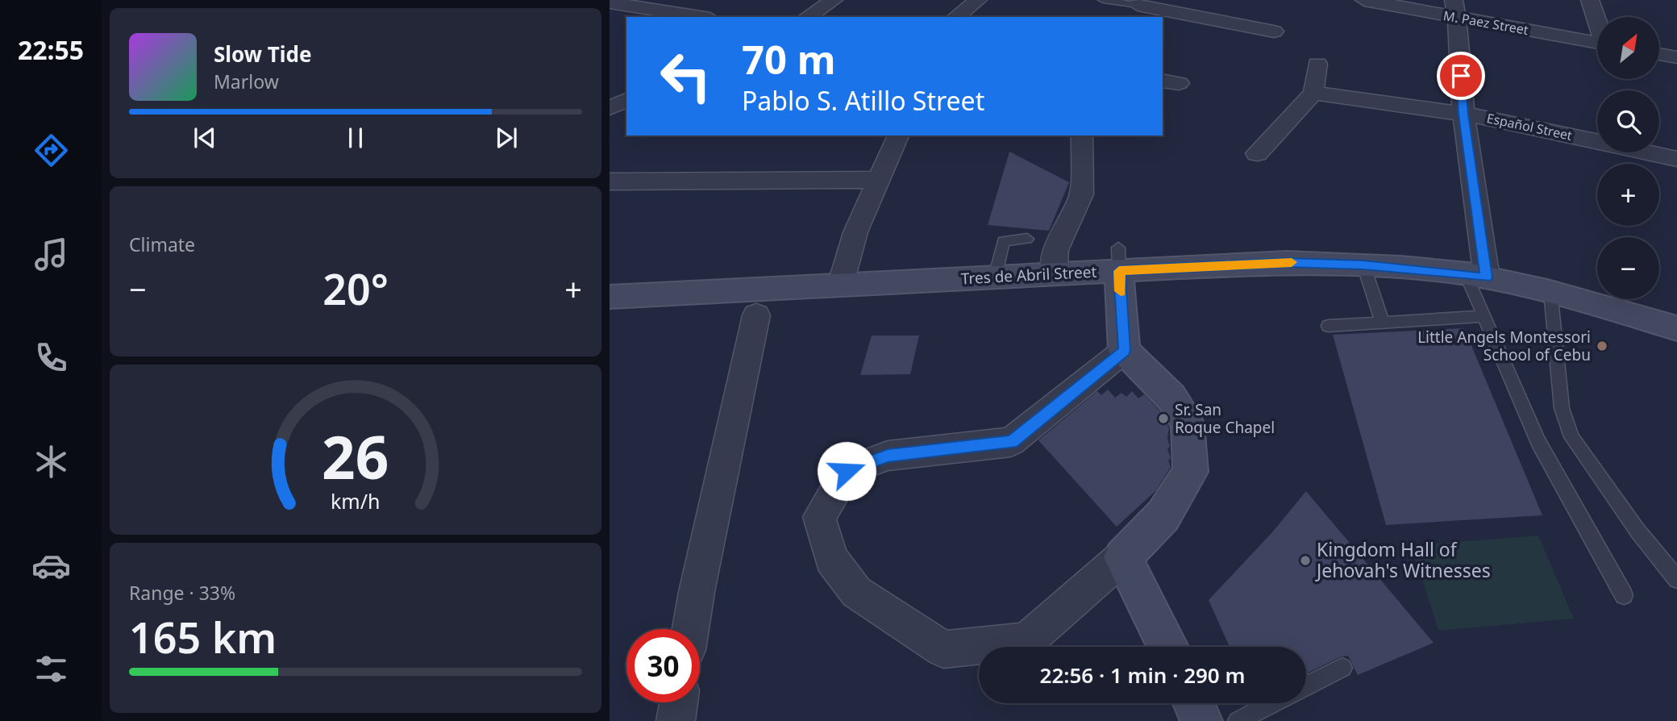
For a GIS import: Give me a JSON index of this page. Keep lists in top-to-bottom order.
{
  "streets": {
    "street": ["M. Paez Street", "Español Street", "Tres de Abril Street"]
  },
  "places": ["Little Angels Montessori School of Cebu", "Sr. San Roque Chapel", "Kingdom Hall of Jehovah's Witnesses"],
  "north": "top right",
  "page": {
    "tabs": "22:55",
    "map_buttons": ["+", "−"],
    "turn": ["70 m", "Pablo S. Atillo Street"],
    "song": ["Slow Tide", "Marlow"],
    "tile": [
      "Climate",
      ["Range · 33%", "165 km"]
    ],
    "heat": ["−", "20°", "+"],
    "limit": "30",
    "trip": "22:56 · 1 min · 290 m",
    "gauge": ["26", "km/h"]
  }
}
